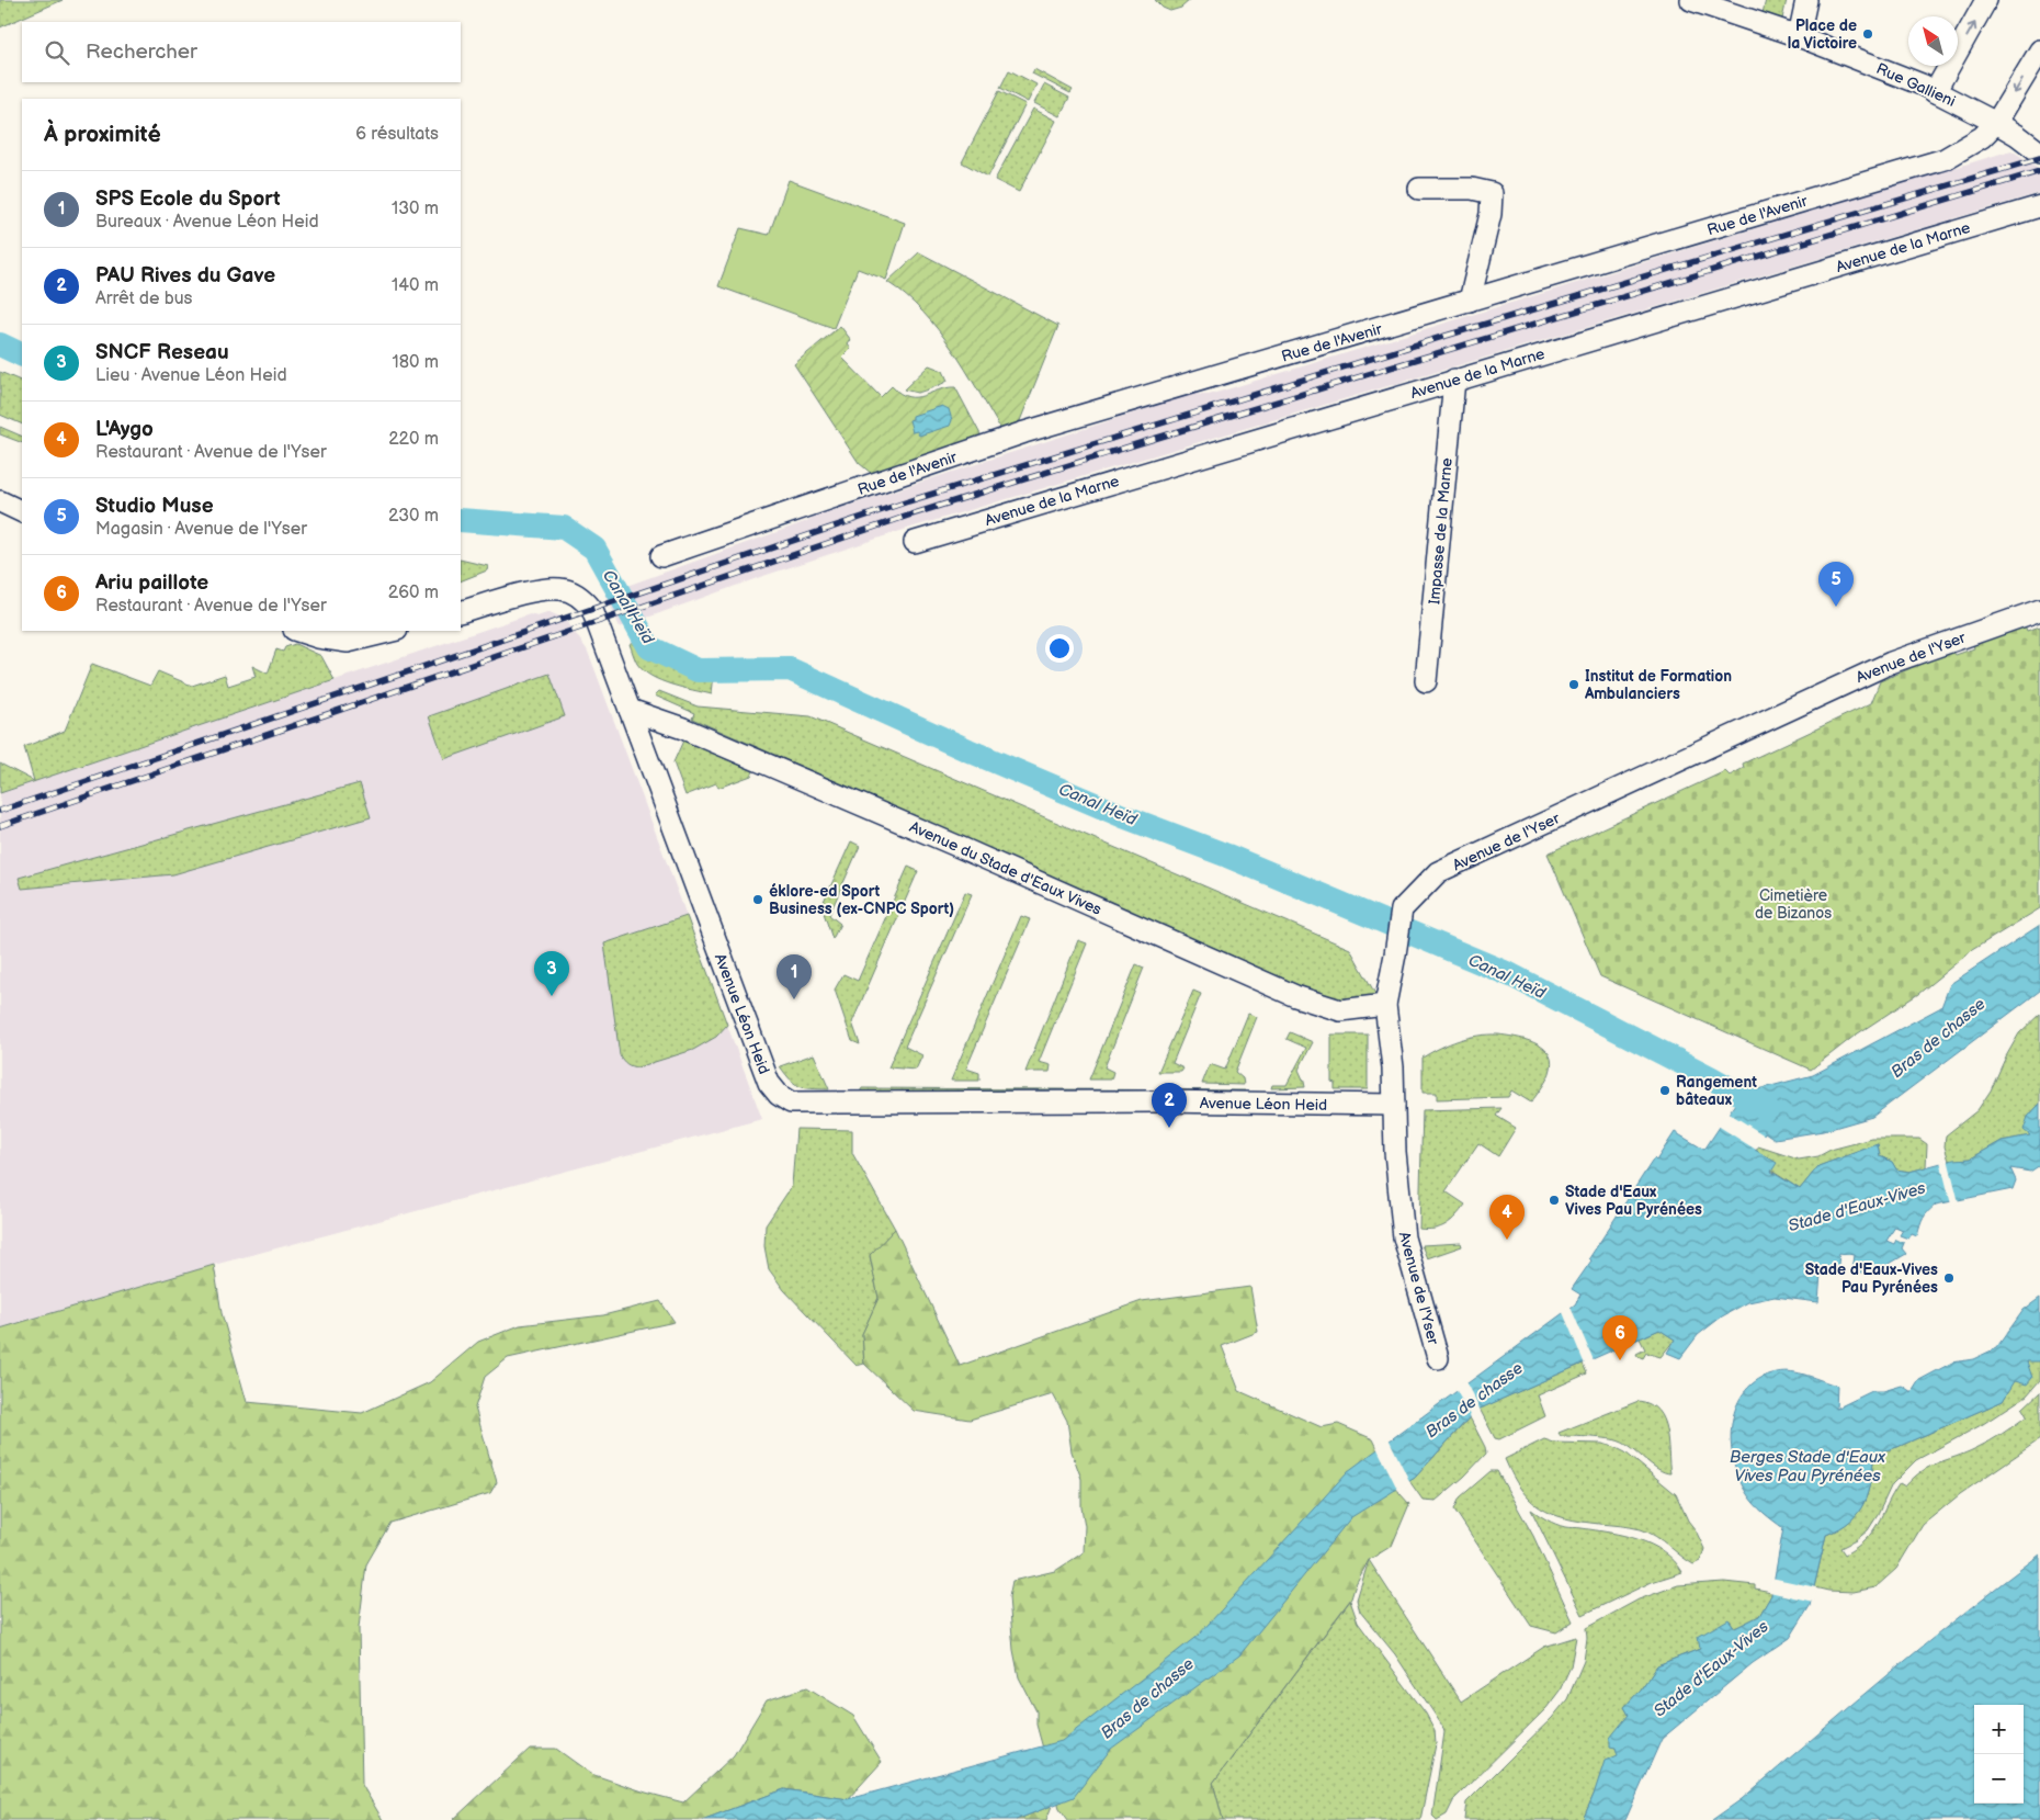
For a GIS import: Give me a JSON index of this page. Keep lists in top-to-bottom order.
{
  "streets": {
    "street": [
      "Rue Gallieni",
      "Rue de l'Avenir",
      "Avenue de la Marne",
      "Impasse de la Marne",
      "Avenue de l'Yser",
      "Avenue du Stade d'Eaux Vives",
      "Avenue Léon Heid"
    ]
  },
  "crossings": [
    ["Rue Gallieni", "Rue de l'Avenir"],
    ["Avenue de la Marne", "Impasse de la Marne"],
    ["Avenue de l'Yser", "Avenue du Stade d'Eaux Vives"],
    ["Avenue de l'Yser", "Avenue Léon Heid"],
    ["Avenue du Stade d'Eaux Vives", "Avenue Léon Heid"]
  ],
  "water": [
    "Canal Heïd",
    "Bras de chasse",
    "Stade d'Eaux-Vives",
    "Berges Stade d'Eaux Vives Pau Pyrénées"
  ],
  "parks": ["Cimetière de Bizanos"],
  "places": [
    "Place de la Victoire",
    "Institut de Formation Ambulanciers",
    "éklore-ed Sport Business (ex-CNPC Sport)",
    "Rangement bâteaux",
    "Stade d'Eaux Vives Pau Pyrénées",
    "Stade d'Eaux-Vives Pau Pyrénées"
  ],
  "north": "top left",
  "page": {
    "search": "Rechercher",
    "heading": ["À proximité", "6 résultats"],
    "list": [
      {
        "mark": "1",
        "name": "SPS Ecole du Sport",
        "note": "Bureaux · Avenue Léon Heid",
        "value": "130 m"
      },
      {
        "mark": "2",
        "name": "PAU Rives du Gave",
        "note": "Arrêt de bus",
        "value": "140 m"
      },
      {
        "mark": "3",
        "name": "SNCF Reseau",
        "note": "Lieu · Avenue Léon Heid",
        "value": "180 m"
      },
      {
        "mark": "4",
        "name": "L'Aygo",
        "note": "Restaurant · Avenue de l'Yser",
        "value": "220 m"
      },
      {
        "mark": "5",
        "name": "Studio Muse",
        "note": "Magasin · Avenue de l'Yser",
        "value": "230 m"
      },
      {
        "mark": "6",
        "name": "Ariu paillote",
        "note": "Restaurant · Avenue de l'Yser",
        "value": "260 m"
      }
    ],
    "pins": [
      "5",
      "3",
      "1",
      "2",
      "4",
      "6"
    ],
    "map_buttons": ["+", "−"]
  }
}
